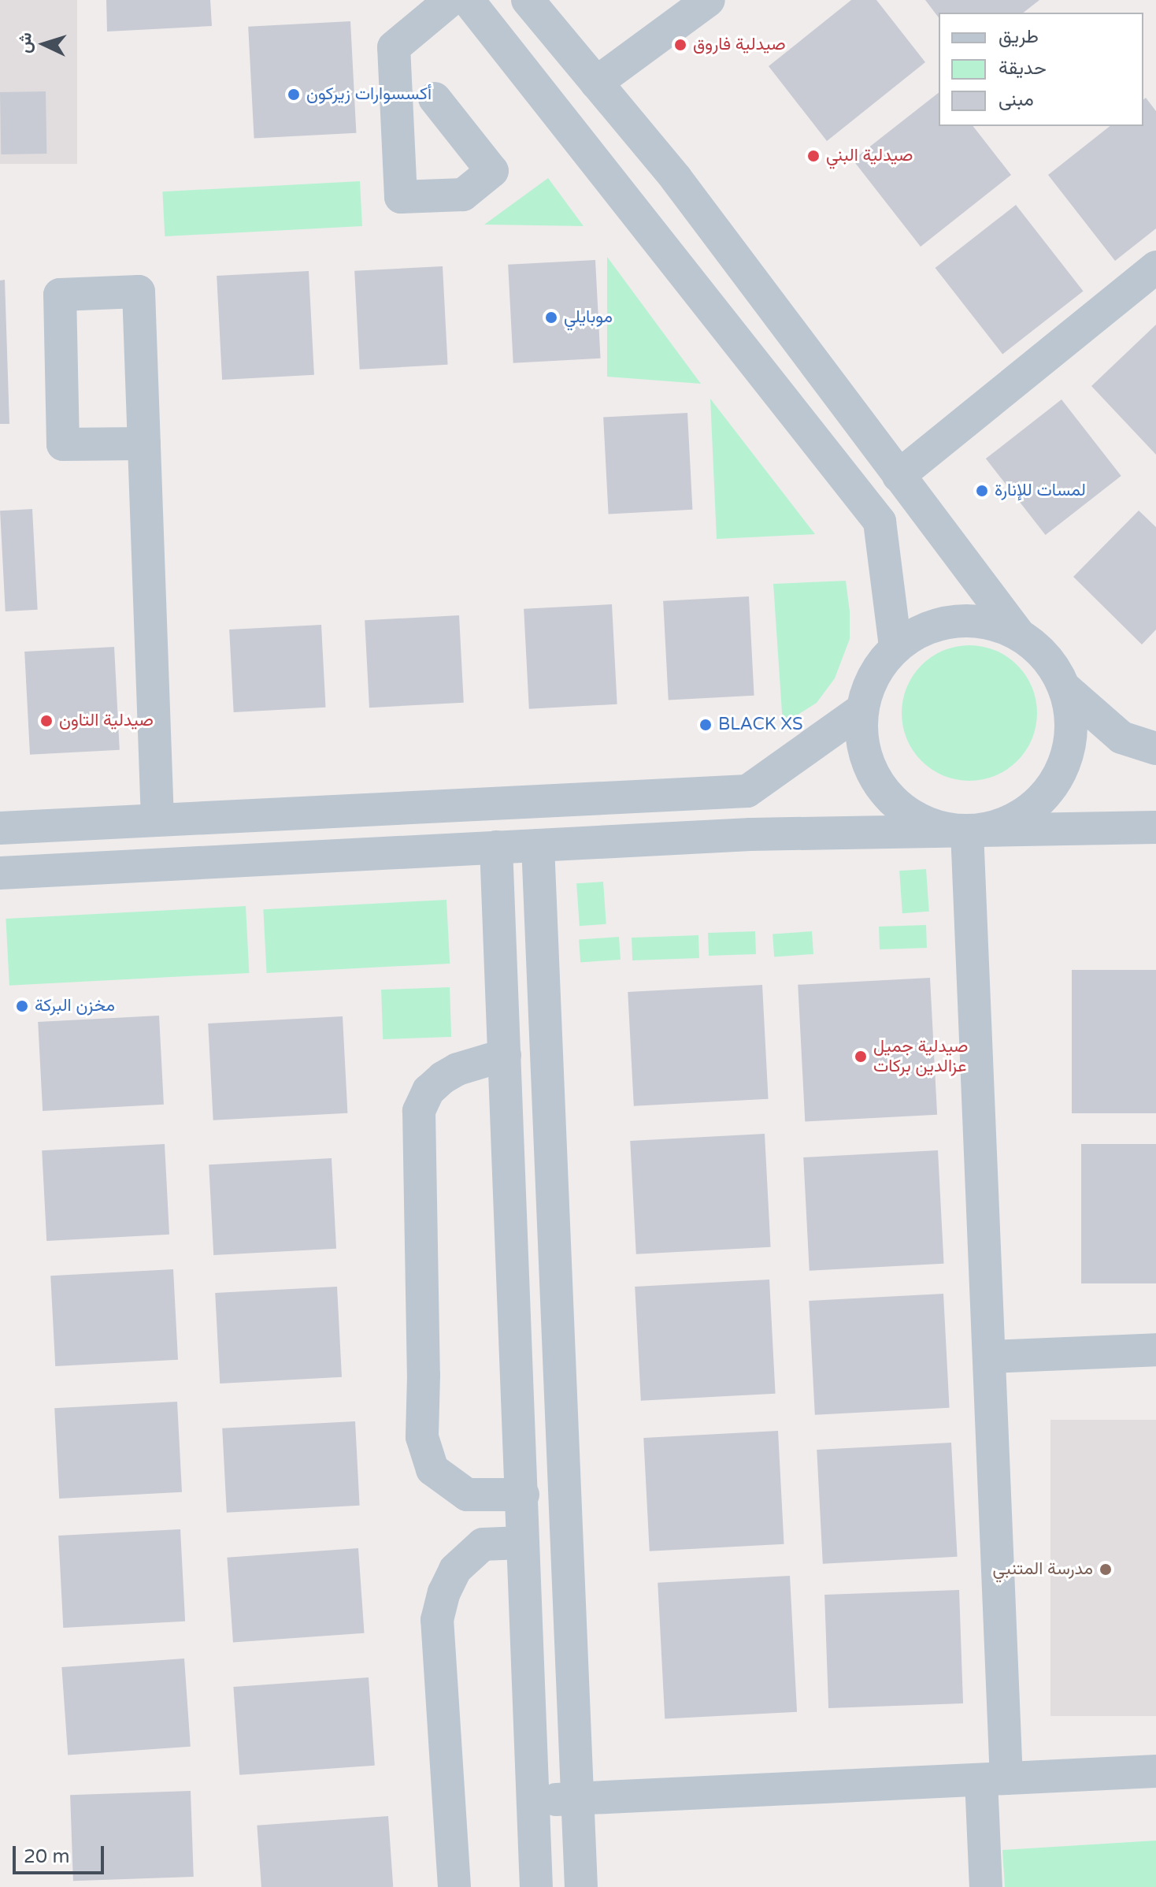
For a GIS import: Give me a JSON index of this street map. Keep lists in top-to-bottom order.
{
  "places": [
    "صيدلية فاروق",
    "أكسسوارات زيركون",
    "صيدلية البني",
    "موبايلي",
    "لمسات للإنارة",
    "صيدلية التاون",
    "BLACK XS",
    "مخزن البركة",
    "صيدلية جميل عزالدين بركات",
    "مدرسة المتنبي"
  ],
  "legend": ["طريق", "حديقة", "مبنى"],
  "scale_bar": "20 m",
  "north": "left"
}
